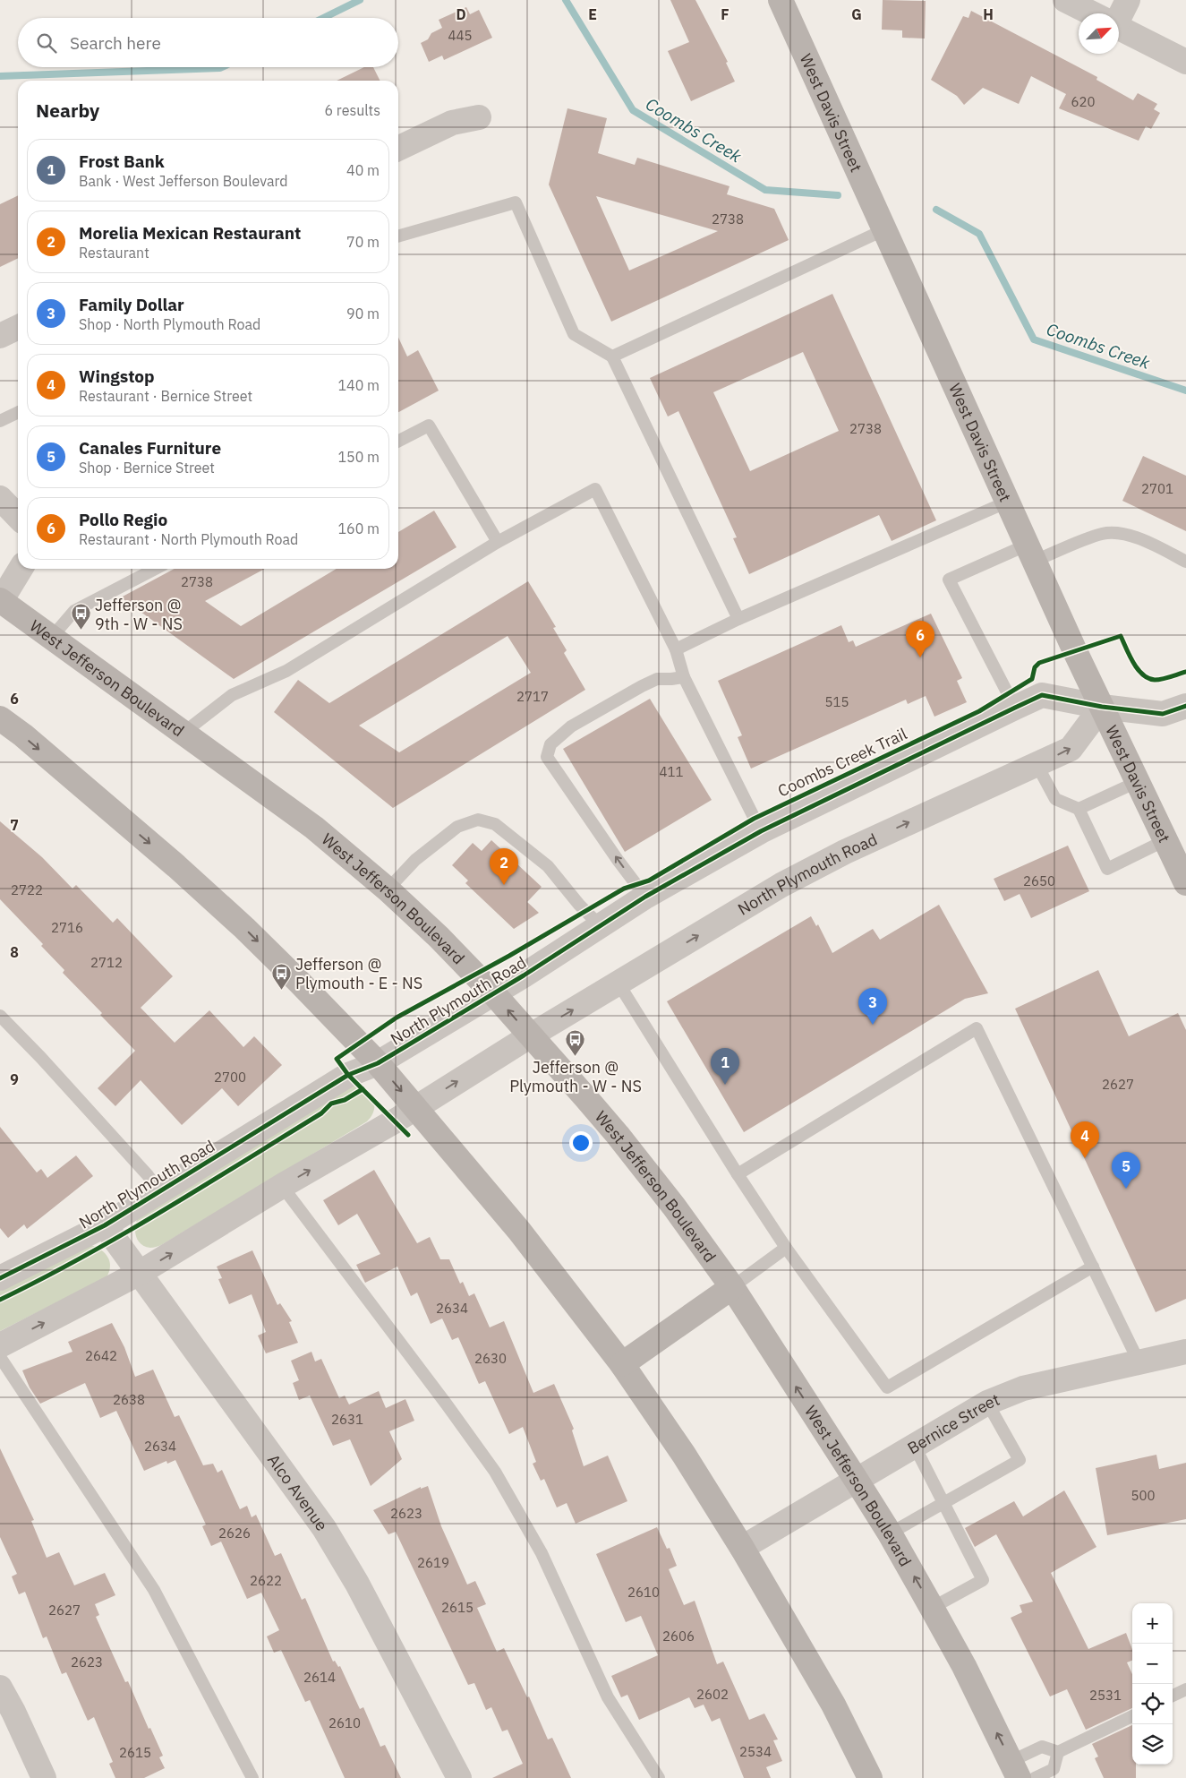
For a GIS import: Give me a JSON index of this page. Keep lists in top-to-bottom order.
{
  "streets": {
    "main road": ["West Davis Street", "West Jefferson Boulevard"],
    "street": ["North Plymouth Road", "Bernice Street", "Alco Avenue"],
    "cycle path": ["Coombs Creek Trail"]
  },
  "crossings": [
    ["West Davis Street", "North Plymouth Road"],
    ["West Jefferson Boulevard", "North Plymouth Road"],
    ["West Jefferson Boulevard", "Bernice Street"],
    ["North Plymouth Road", "Alco Avenue"]
  ],
  "water": ["Coombs Creek"],
  "places": {
    "bus stop": ["Jefferson @ 9th - W - NS", "Jefferson @ Plymouth - E - NS", "Jefferson @ Plymouth - W - NS"]
  },
  "house_numbers": [
    "445",
    "620",
    "2738",
    "2738",
    "2701",
    "2738",
    "2717",
    "515",
    "411",
    "2650",
    "2722",
    "2716",
    "2712",
    "2700",
    "2627",
    "2634",
    "2642",
    "2630",
    "2638",
    "2631",
    "2634",
    "500",
    "2623",
    "2626",
    "2619",
    "2622",
    "2610",
    "2615",
    "2627",
    "2606",
    "2623",
    "2614",
    "2602",
    "2531",
    "2610",
    "2534",
    "2615"
  ],
  "north": "top right",
  "page": {
    "search": "Search here",
    "heading": ["Nearby", "6 results"],
    "list": [
      {
        "mark": "1",
        "name": "Frost Bank",
        "note": "Bank · West Jefferson Boulevard",
        "value": "40 m"
      },
      {
        "mark": "2",
        "name": "Morelia Mexican Restaurant",
        "note": "Restaurant",
        "value": "70 m"
      },
      {
        "mark": "3",
        "name": "Family Dollar",
        "note": "Shop · North Plymouth Road",
        "value": "90 m"
      },
      {
        "mark": "4",
        "name": "Wingstop",
        "note": "Restaurant · Bernice Street",
        "value": "140 m"
      },
      {
        "mark": "5",
        "name": "Canales Furniture",
        "note": "Shop · Bernice Street",
        "value": "150 m"
      },
      {
        "mark": "6",
        "name": "Pollo Regio",
        "note": "Restaurant · North Plymouth Road",
        "value": "160 m"
      }
    ],
    "pins": [
      "6",
      "2",
      "3",
      "1",
      "4",
      "5"
    ],
    "map_buttons": ["+", "−"]
  },
  "grid": {
    "columns": [
      "D",
      "E",
      "F",
      "G",
      "H"
    ],
    "rows": [
      "6",
      "7",
      "8",
      "9"
    ]
  }
}
